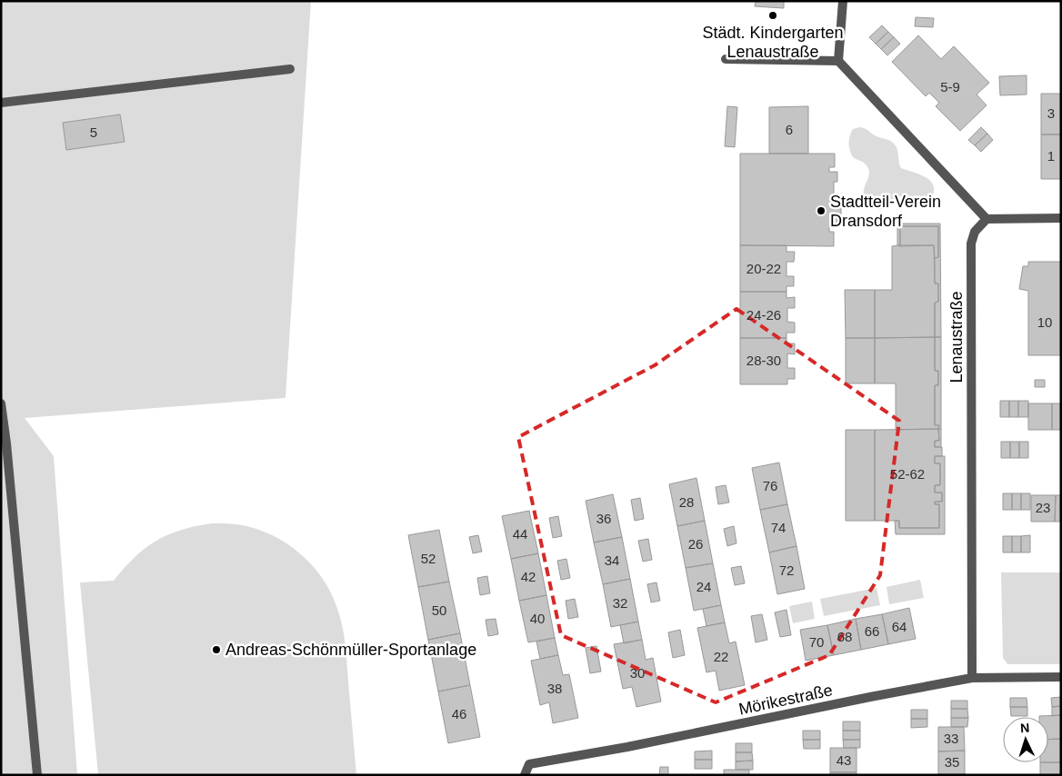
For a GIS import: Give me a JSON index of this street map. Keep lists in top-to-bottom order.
{
  "streets": {
    "street": ["Lenaustraße", "Mörikestraße"]
  },
  "crossings": [
    ["Lenaustraße", "Mörikestraße"]
  ],
  "places": ["Städt. Kindergarten Lenaustraße", "Stadtteil-Verein Dransdorf", "Andreas-Schönmüller-Sportanlage"],
  "house_numbers": [
    "5-9",
    "3",
    "6",
    "5",
    "1",
    "20-22",
    "24-26",
    "10",
    "28-30",
    "52-62",
    "76",
    "28",
    "23",
    "36",
    "74",
    "44",
    "26",
    "52",
    "34",
    "72",
    "42",
    "24",
    "32",
    "50",
    "40",
    "64",
    "66",
    "68",
    "70",
    "22",
    "30",
    "38",
    "46",
    "33",
    "43",
    "35"
  ],
  "north": "top"
}
